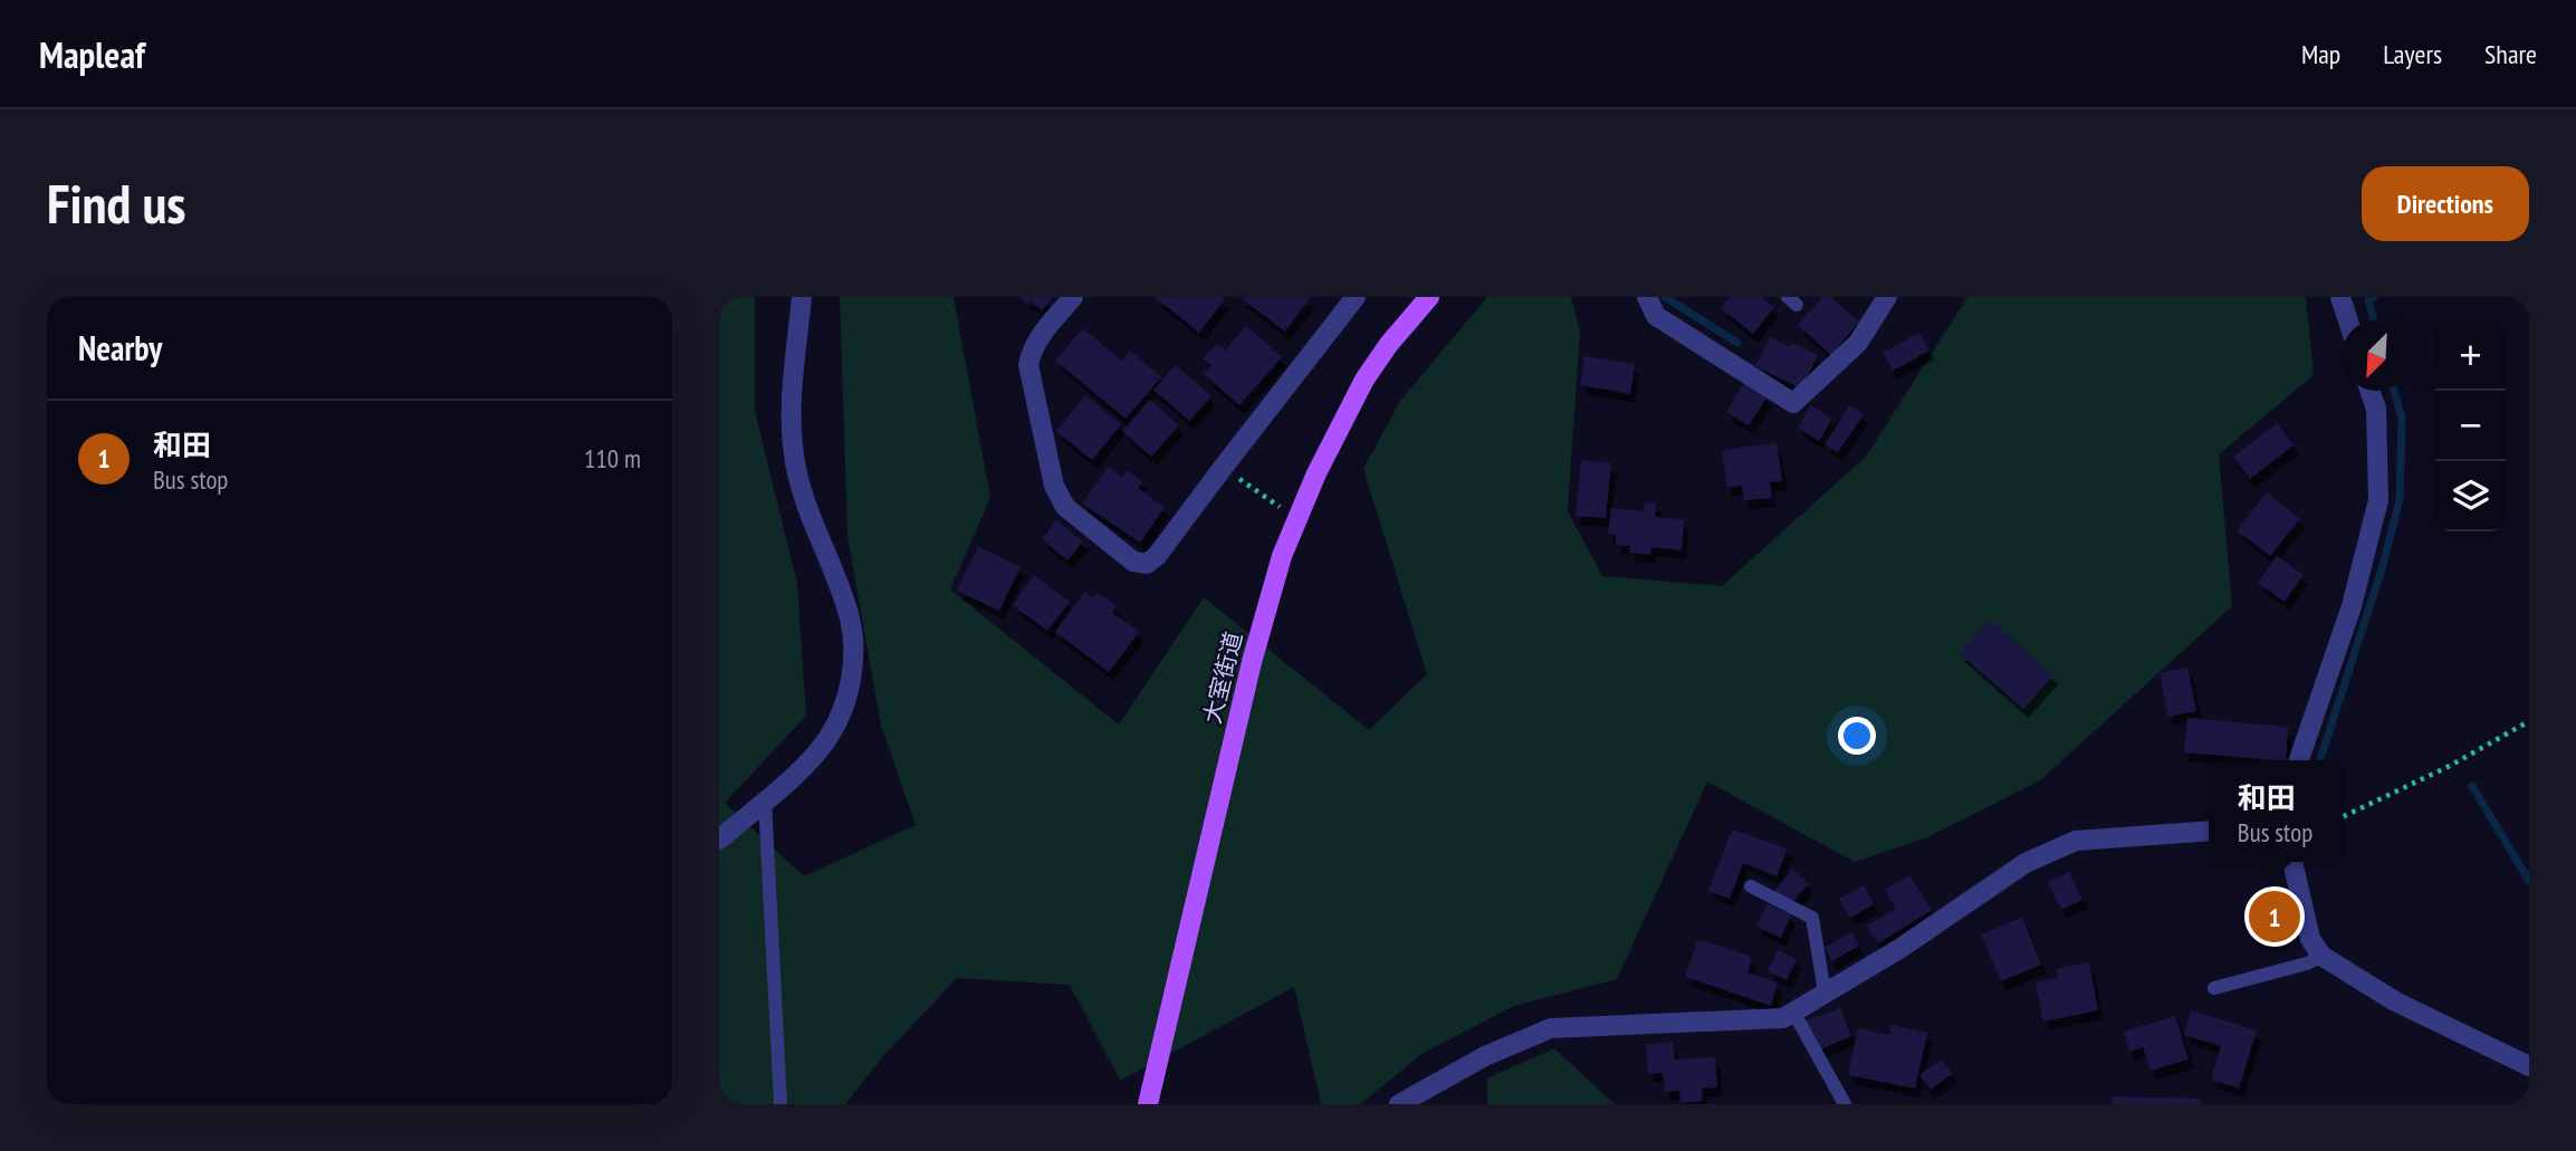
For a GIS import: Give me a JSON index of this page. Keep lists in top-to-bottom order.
{
  "streets": {
    "main road": ["大室街道"]
  },
  "north": "bottom left",
  "page": {
    "header": "Mapleaf",
    "nav": ["Map", "Layers", "Share"],
    "buttons": "Directions",
    "title": "Find us",
    "heading": "Nearby",
    "map_buttons": ["+", "−"],
    "list": [
      {
        "mark": "1",
        "name": "和田",
        "note": "Bus stop",
        "value": "110 m"
      }
    ],
    "popup": ["和田", "Bus stop"],
    "pins": "1"
  }
}
